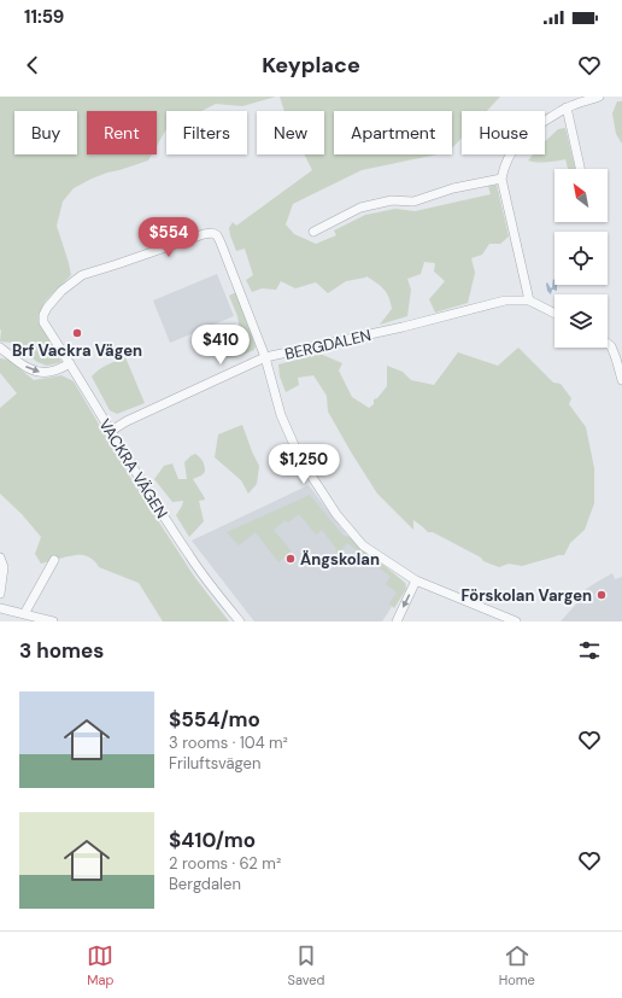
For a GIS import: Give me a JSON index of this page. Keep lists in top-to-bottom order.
{
  "streets": {
    "street": ["BERGDALEN", "VACKRA VÄGEN"]
  },
  "crossings": [
    ["BERGDALEN", "VACKRA VÄGEN"]
  ],
  "places": ["Brf Vackra Vägen", "Ängskolan", "Förskolan Vargen"],
  "north": "top left",
  "page": {
    "status": "11:59",
    "header": "Keyplace",
    "chip": [
      "Buy",
      "Rent",
      "Filters",
      "New",
      "Apartment",
      "House"
    ],
    "price": ["$554", "$410", "$1,250"],
    "heading": "3 homes",
    "list": [
      {
        "name": "$554/mo",
        "note": "3 rooms · 104 m² · Friluftsvägen"
      },
      {
        "name": "$410/mo",
        "note": "2 rooms · 62 m² · Bergdalen"
      }
    ],
    "tabs": ["Map", "Saved", "Home"]
  }
}
